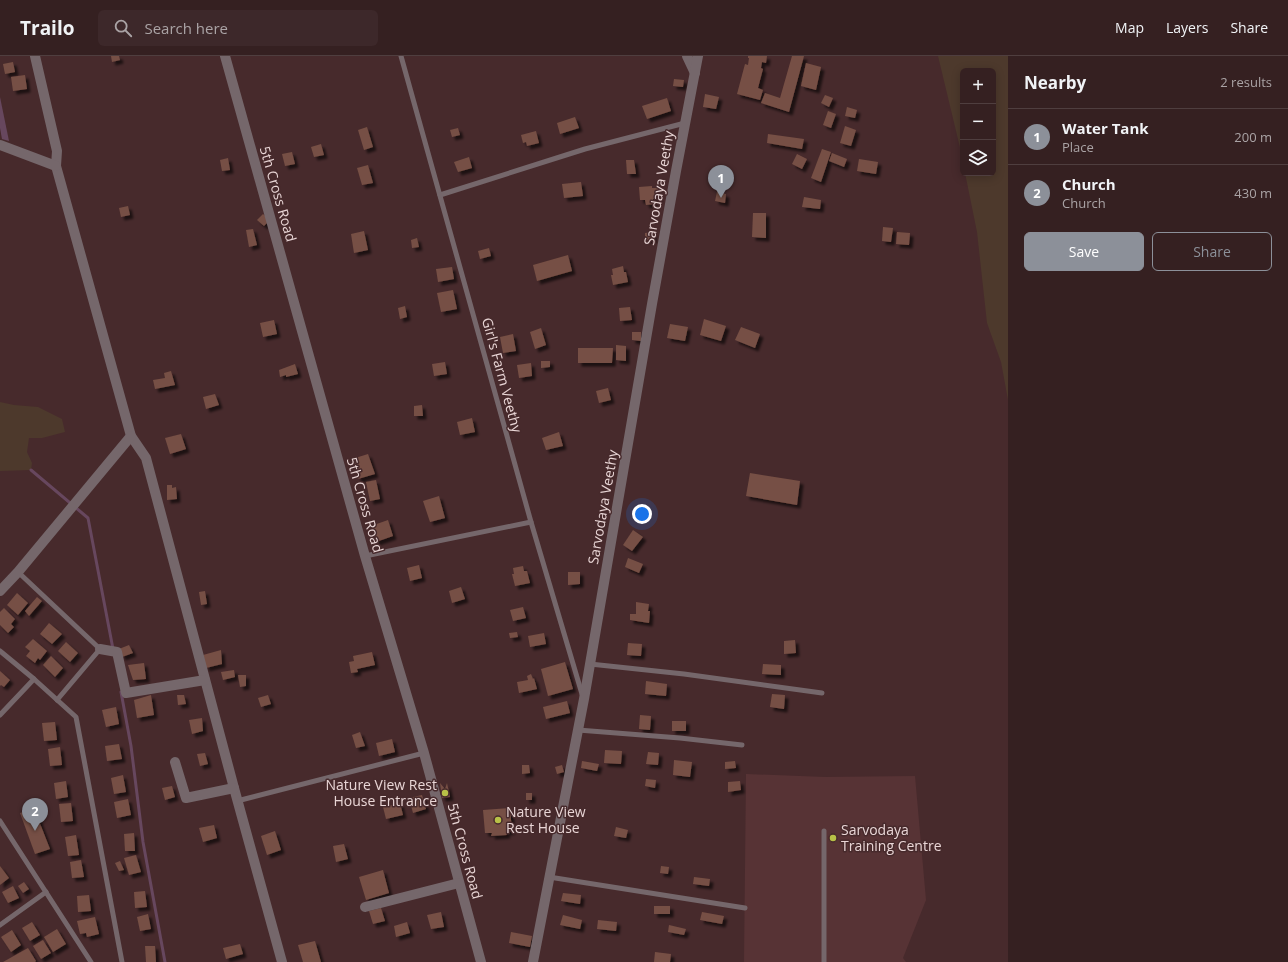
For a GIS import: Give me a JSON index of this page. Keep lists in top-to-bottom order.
{
  "streets": {
    "street": ["Sarvodaya Veethy", "5th Cross Road"],
    "lane": ["Girl's Farm Veethy"]
  },
  "crossings": [
    ["Sarvodaya Veethy", "Girl's Farm Veethy"]
  ],
  "places": ["Nature View Rest House Entrance", "Nature View Rest House", "Sarvodaya Training Centre"],
  "page": {
    "header": "Trailo",
    "search": "Search here",
    "nav": ["Map", "Layers", "Share"],
    "heading": ["Nearby", "2 results"],
    "map_buttons": ["+", "−"],
    "list": [
      {
        "mark": "1",
        "name": "Water Tank",
        "note": "Place",
        "value": "200 m"
      },
      {
        "mark": "2",
        "name": "Church",
        "note": "Church",
        "value": "430 m"
      }
    ],
    "pins": ["1", "2"],
    "buttons": ["Save", "Share"]
  }
}
